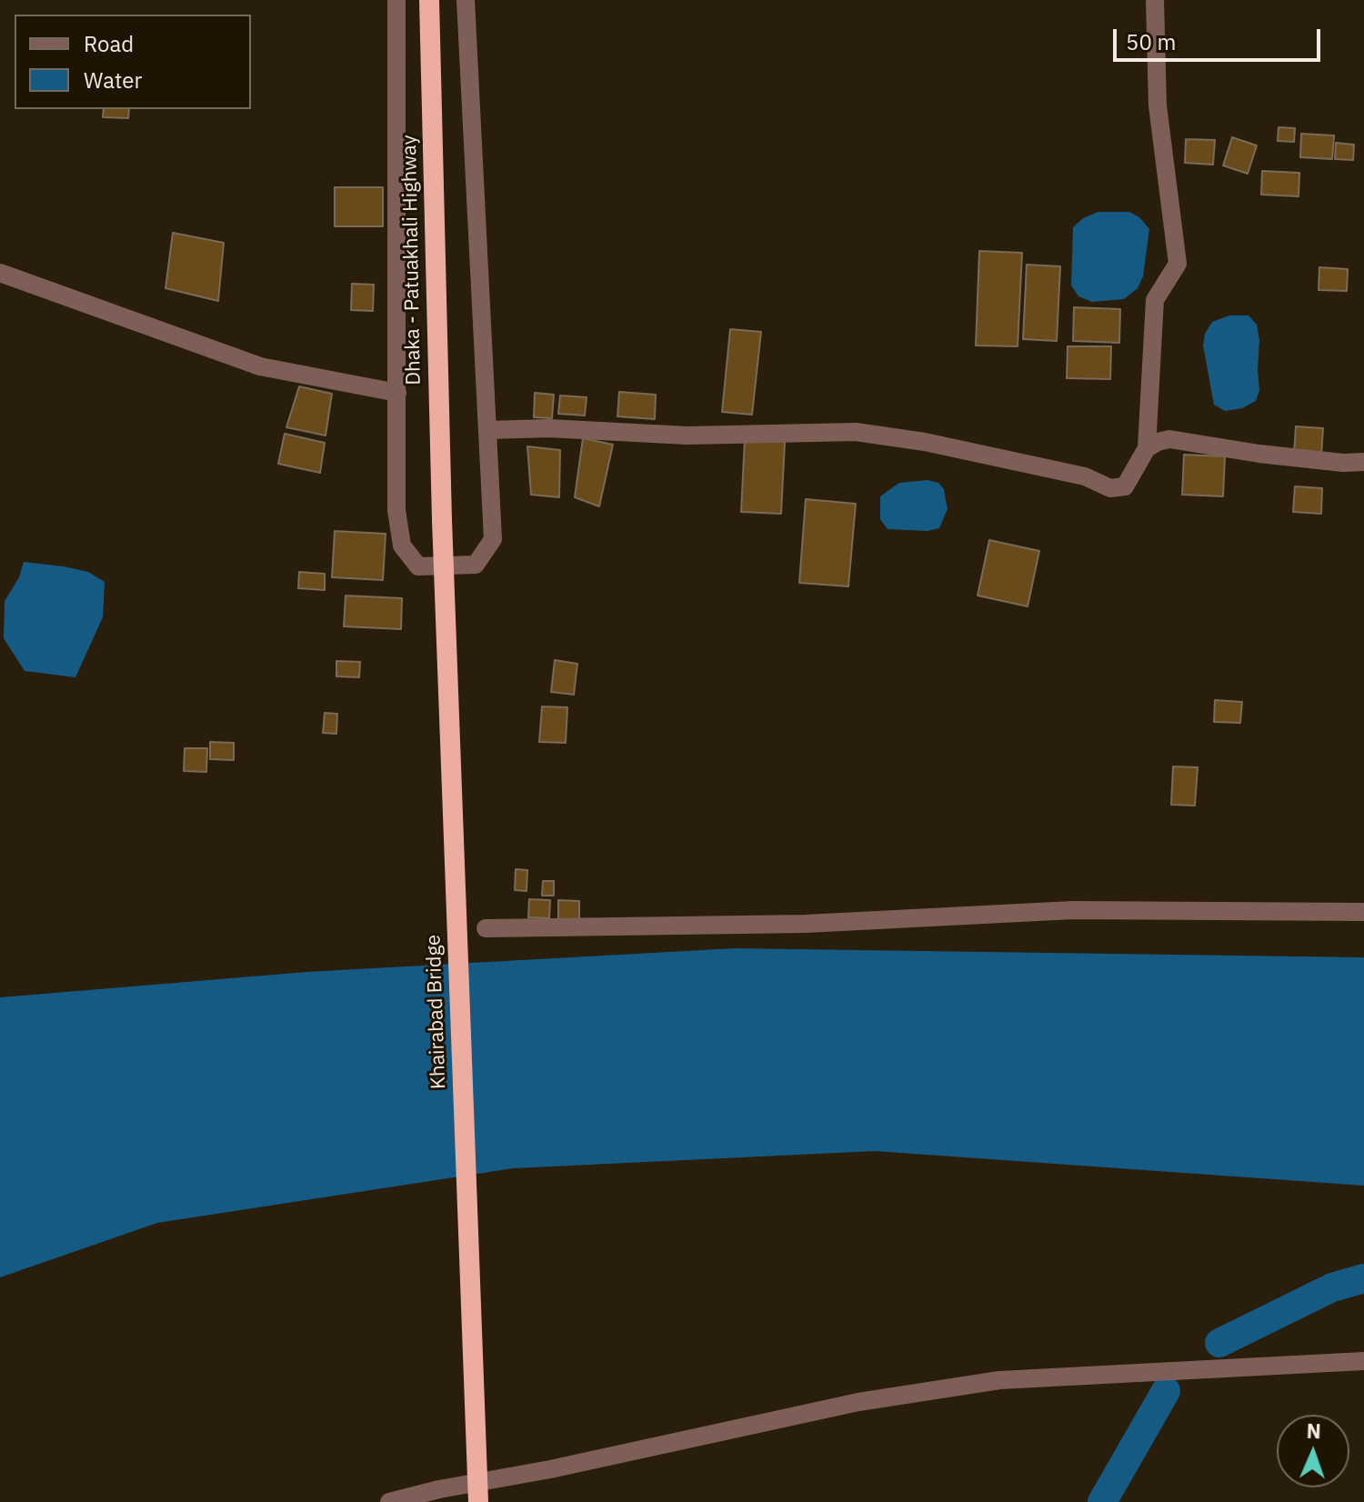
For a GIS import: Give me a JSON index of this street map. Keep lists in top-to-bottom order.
{
  "streets": {
    "highway": ["Dhaka - Patuakhali Highway", "Khairabad Bridge"]
  },
  "crossings": [
    ["Dhaka - Patuakhali Highway", "Khairabad Bridge"]
  ],
  "legend": ["Road", "Water"],
  "scale_bar": "50 m",
  "north": "top"
}
